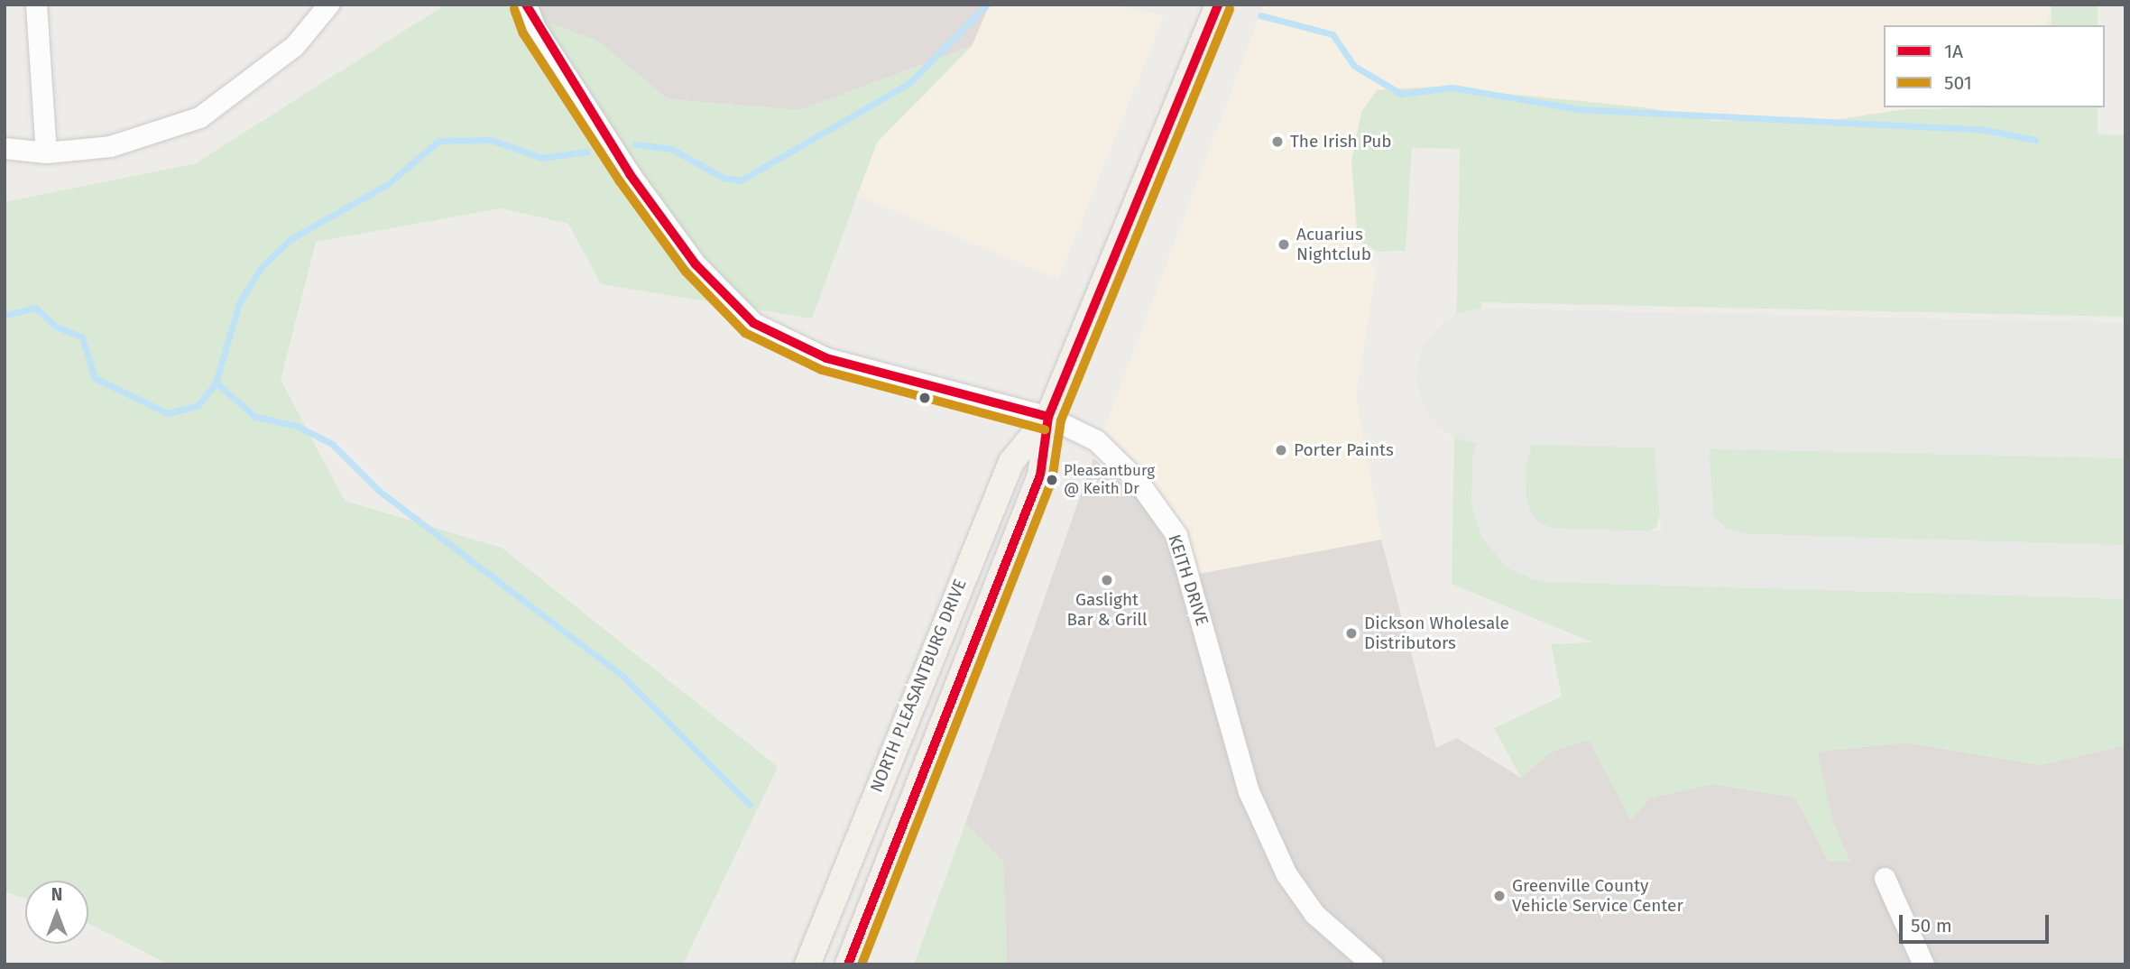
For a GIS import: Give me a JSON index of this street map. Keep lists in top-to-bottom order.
{
  "streets": {
    "main road": ["NORTH PLEASANTBURG DRIVE"],
    "street": ["KEITH DRIVE"]
  },
  "crossings": [
    ["KEITH DRIVE", "NORTH PLEASANTBURG DRIVE"]
  ],
  "places": [
    "The Irish Pub",
    "Acuarius Nightclub",
    "Porter Paints",
    "Pleasantburg @ Keith Dr",
    "Gaslight Bar & Grill",
    "Dickson Wholesale Distributors",
    "Greenville County Vehicle Service Center"
  ],
  "lines": ["transit line 1A", "transit line 501"],
  "legend": ["1A", "501"],
  "scale_bar": "50 m",
  "north": "top"
}
